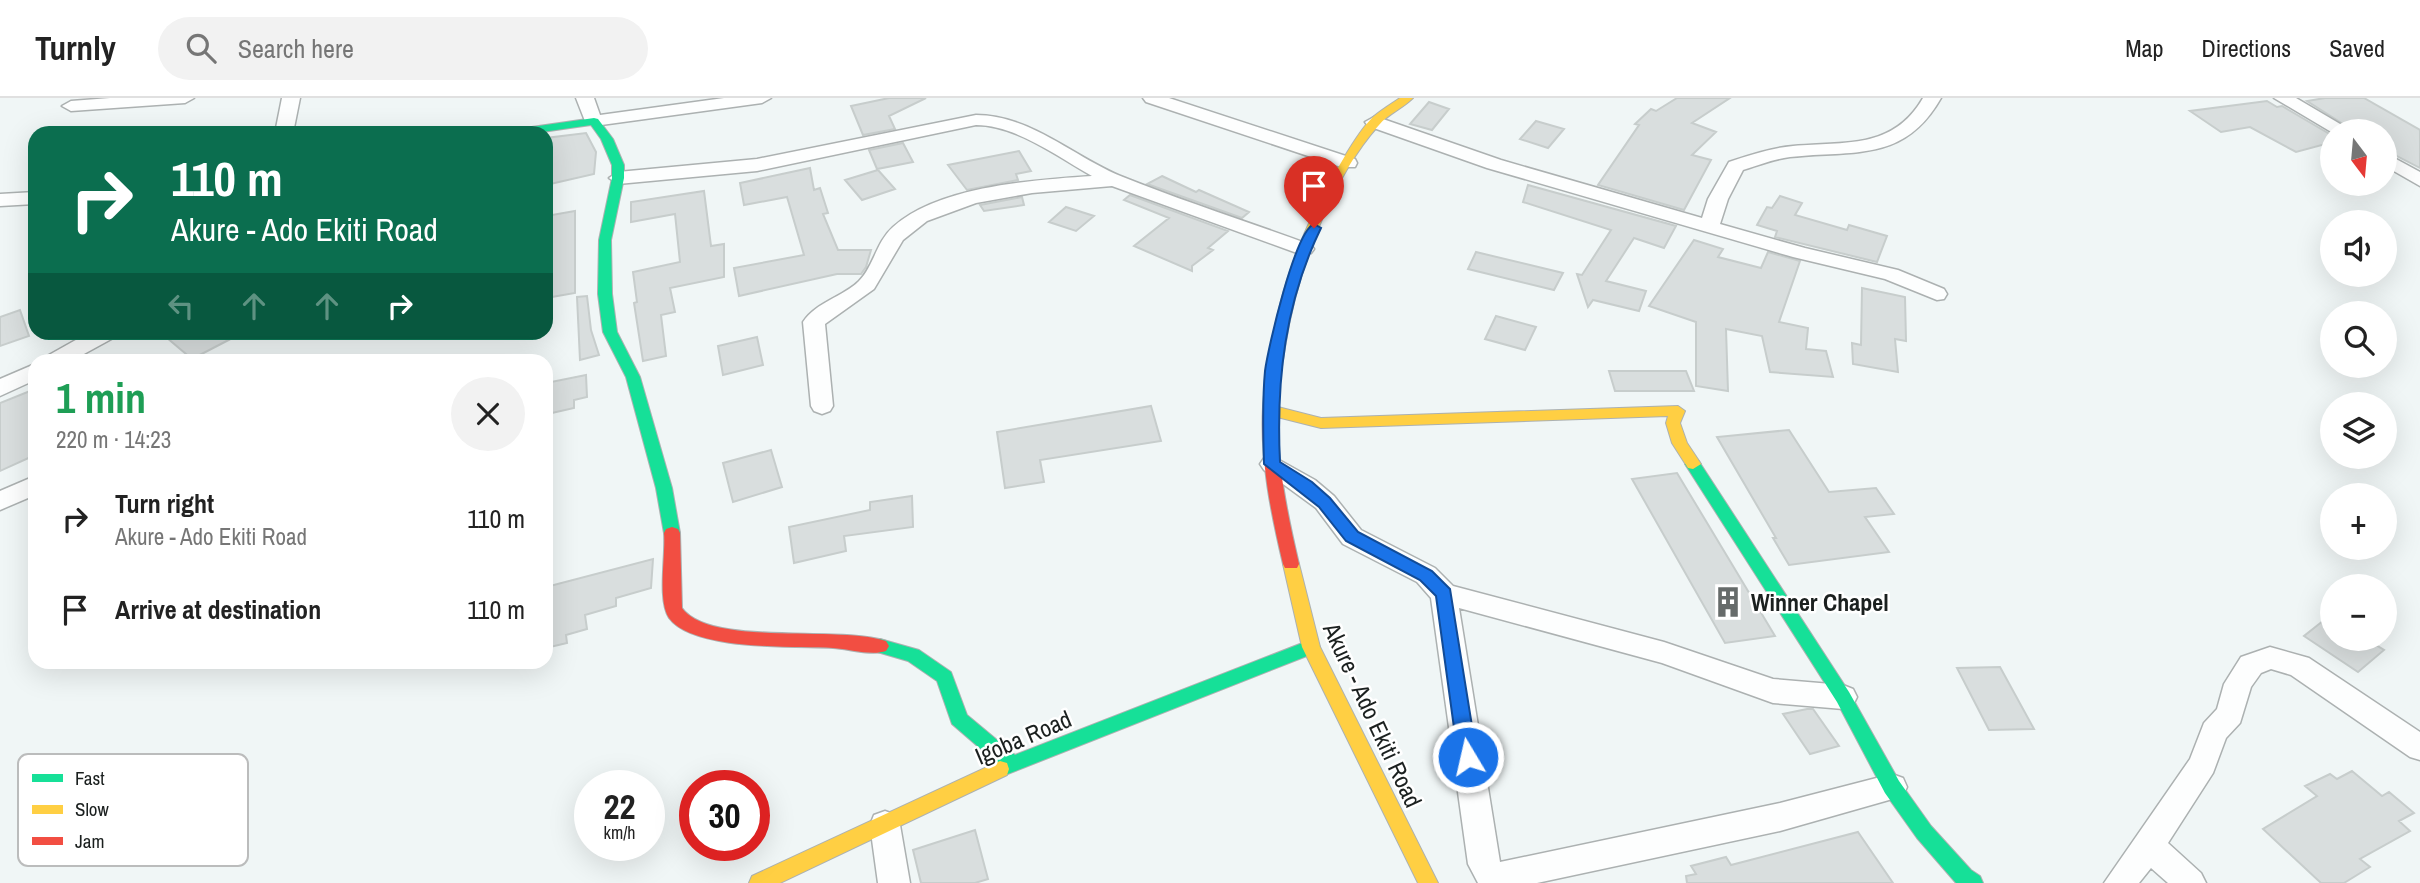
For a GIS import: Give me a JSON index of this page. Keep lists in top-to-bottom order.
{
  "streets": {
    "street": ["Akure - Ado Ekiti Road", "Igoba Road"]
  },
  "crossings": [
    ["Akure - Ado Ekiti Road", "Igoba Road"]
  ],
  "places": {
    "building": ["Winner Chapel"]
  },
  "legend": ["Fast", "Slow", "Jam"],
  "north": "bottom",
  "page": {
    "header": "Turnly",
    "search": "Search here",
    "nav": ["Map", "Directions", "Saved"],
    "map_buttons": ["+", "−"],
    "turn": ["110 m", "Akure - Ado Ekiti Road"],
    "heading": ["1 min", "220 m · 14:23"],
    "list": [
      {
        "name": "Turn right",
        "note": "Akure - Ado Ekiti Road",
        "value": "110 m"
      },
      {
        "name": "Arrive at destination",
        "value": "110 m"
      }
    ],
    "speed": "22 km/h",
    "limit": "30"
  }
}
